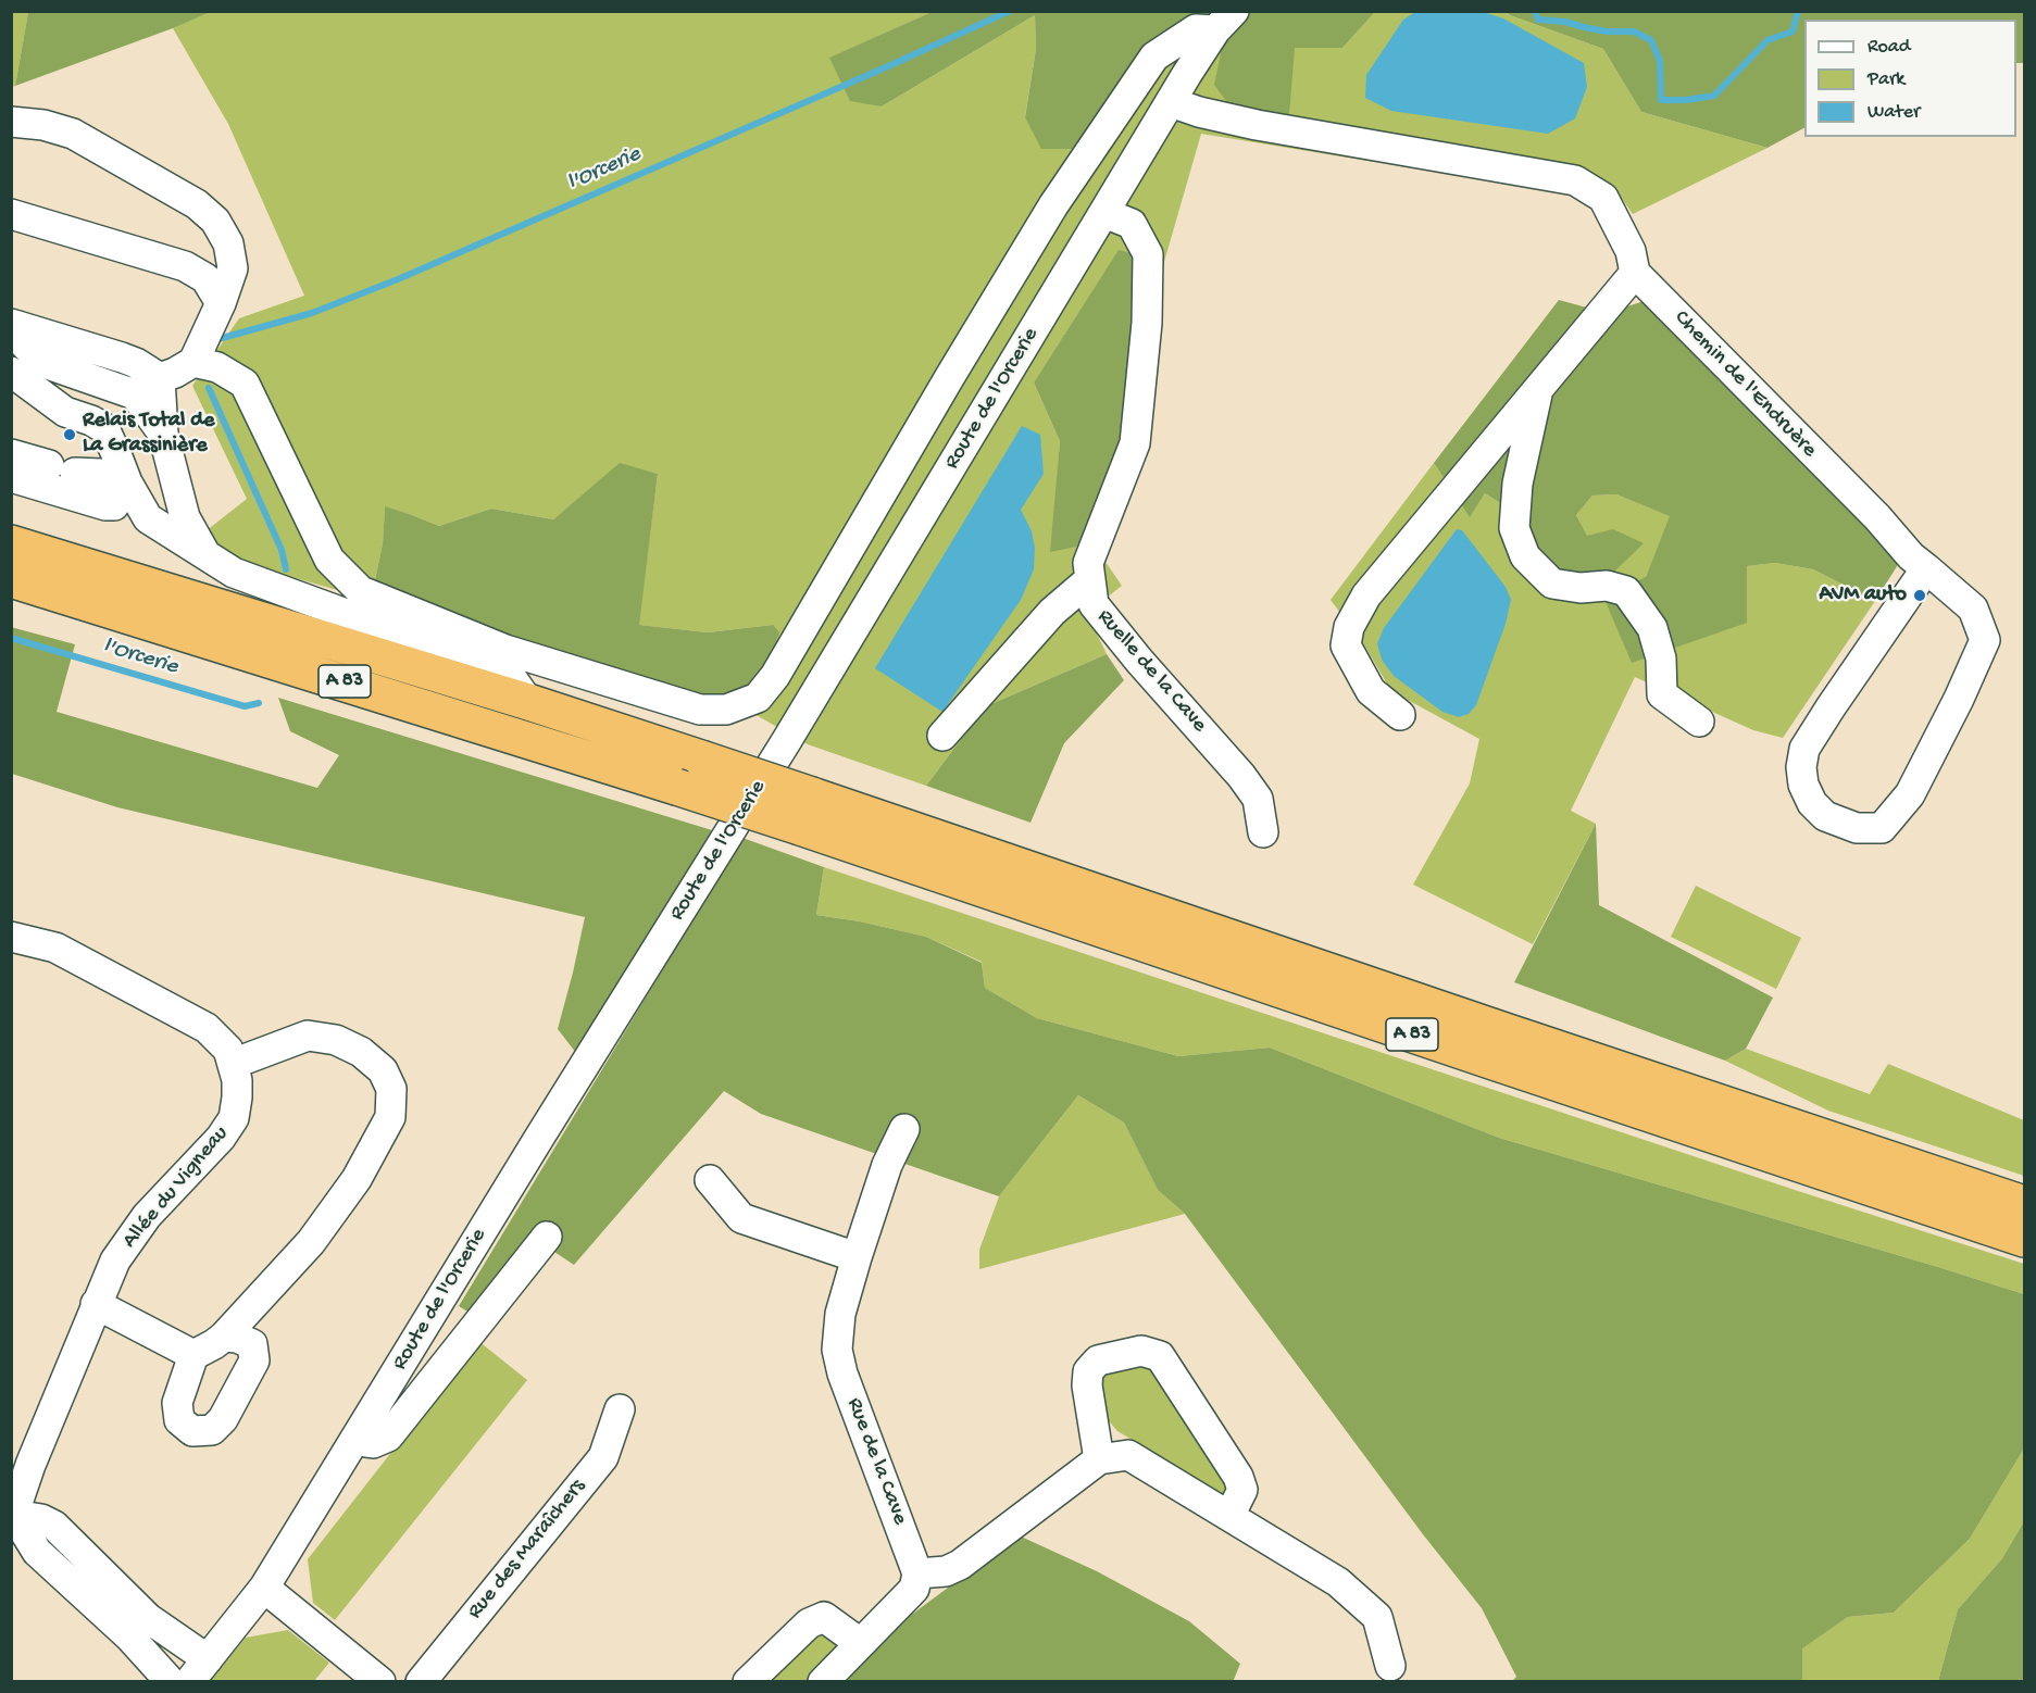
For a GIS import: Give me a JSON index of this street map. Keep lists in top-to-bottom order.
{
  "streets": {
    "highway": ["A 83"],
    "street": [
      "Chemin de l'Endruère",
      "Route de l'Orcerie",
      "Ruelle de la Cave",
      "Allée du Vigneau",
      "Rue de la Cave",
      "Rue des Maraîchers"
    ]
  },
  "crossings": [
    ["Chemin de l'Endruère", "Route de l'Orcerie"],
    ["Route de l'Orcerie", "Ruelle de la Cave"]
  ],
  "water": ["l'Orcerie"],
  "places": ["Relais Total de La Grassinière", "AVM auto"],
  "legend": ["Road", "Park", "Water"]
}
